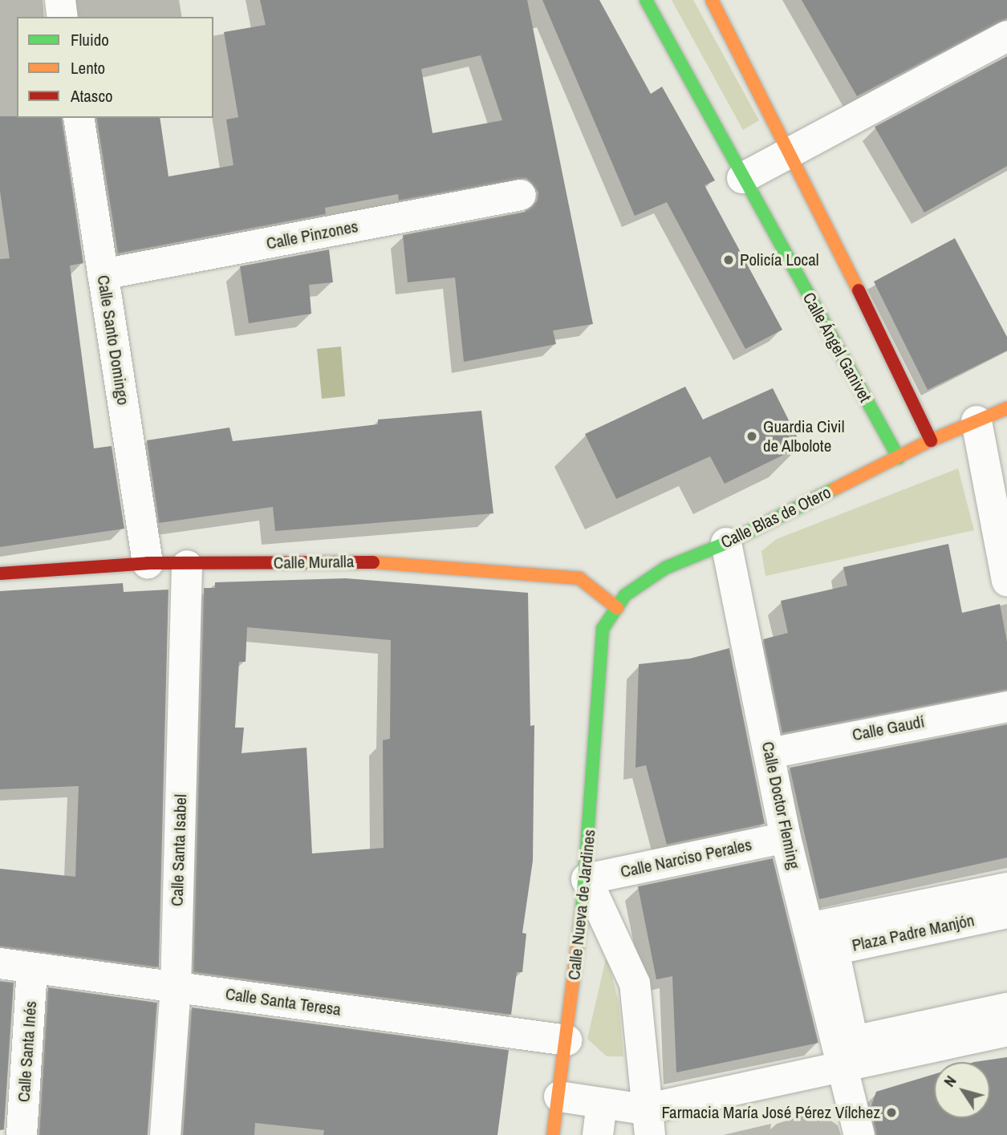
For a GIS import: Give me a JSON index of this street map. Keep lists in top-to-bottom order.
{
  "streets": {
    "street": [
      "Calle Pinzones",
      "Calle Santo Domingo",
      "Calle Ángel Ganivet",
      "Calle Blas de Otero",
      "Calle Muralla",
      "Calle Gaudí",
      "Calle Doctor Fleming",
      "Calle Santa Isabel",
      "Calle Narciso Perales",
      "Calle Nueva de Jardines",
      "Plaza Padre Manjón",
      "Calle Santa Teresa",
      "Calle Santa Inés"
    ]
  },
  "crossings": [
    ["Calle Pinzones", "Calle Santo Domingo"],
    ["Calle Santo Domingo", "Calle Muralla"],
    ["Calle Ángel Ganivet", "Calle Blas de Otero"],
    ["Calle Blas de Otero", "Calle Muralla"],
    ["Calle Blas de Otero", "Calle Doctor Fleming"],
    ["Calle Blas de Otero", "Calle Nueva de Jardines"],
    ["Calle Muralla", "Calle Santa Isabel"],
    ["Calle Gaudí", "Calle Doctor Fleming"],
    ["Calle Doctor Fleming", "Calle Narciso Perales"],
    ["Calle Doctor Fleming", "Plaza Padre Manjón"],
    ["Calle Santa Isabel", "Calle Santa Teresa"],
    ["Calle Narciso Perales", "Calle Nueva de Jardines"],
    ["Calle Nueva de Jardines", "Calle Santa Teresa"],
    ["Calle Santa Teresa", "Calle Santa Inés"]
  ],
  "places": ["Policía Local", "Guardia Civil de Albolote", "Farmacia María José Pérez Vílchez"],
  "legend": ["Fluido", "Lento", "Atasco"],
  "north": "top left"
}
